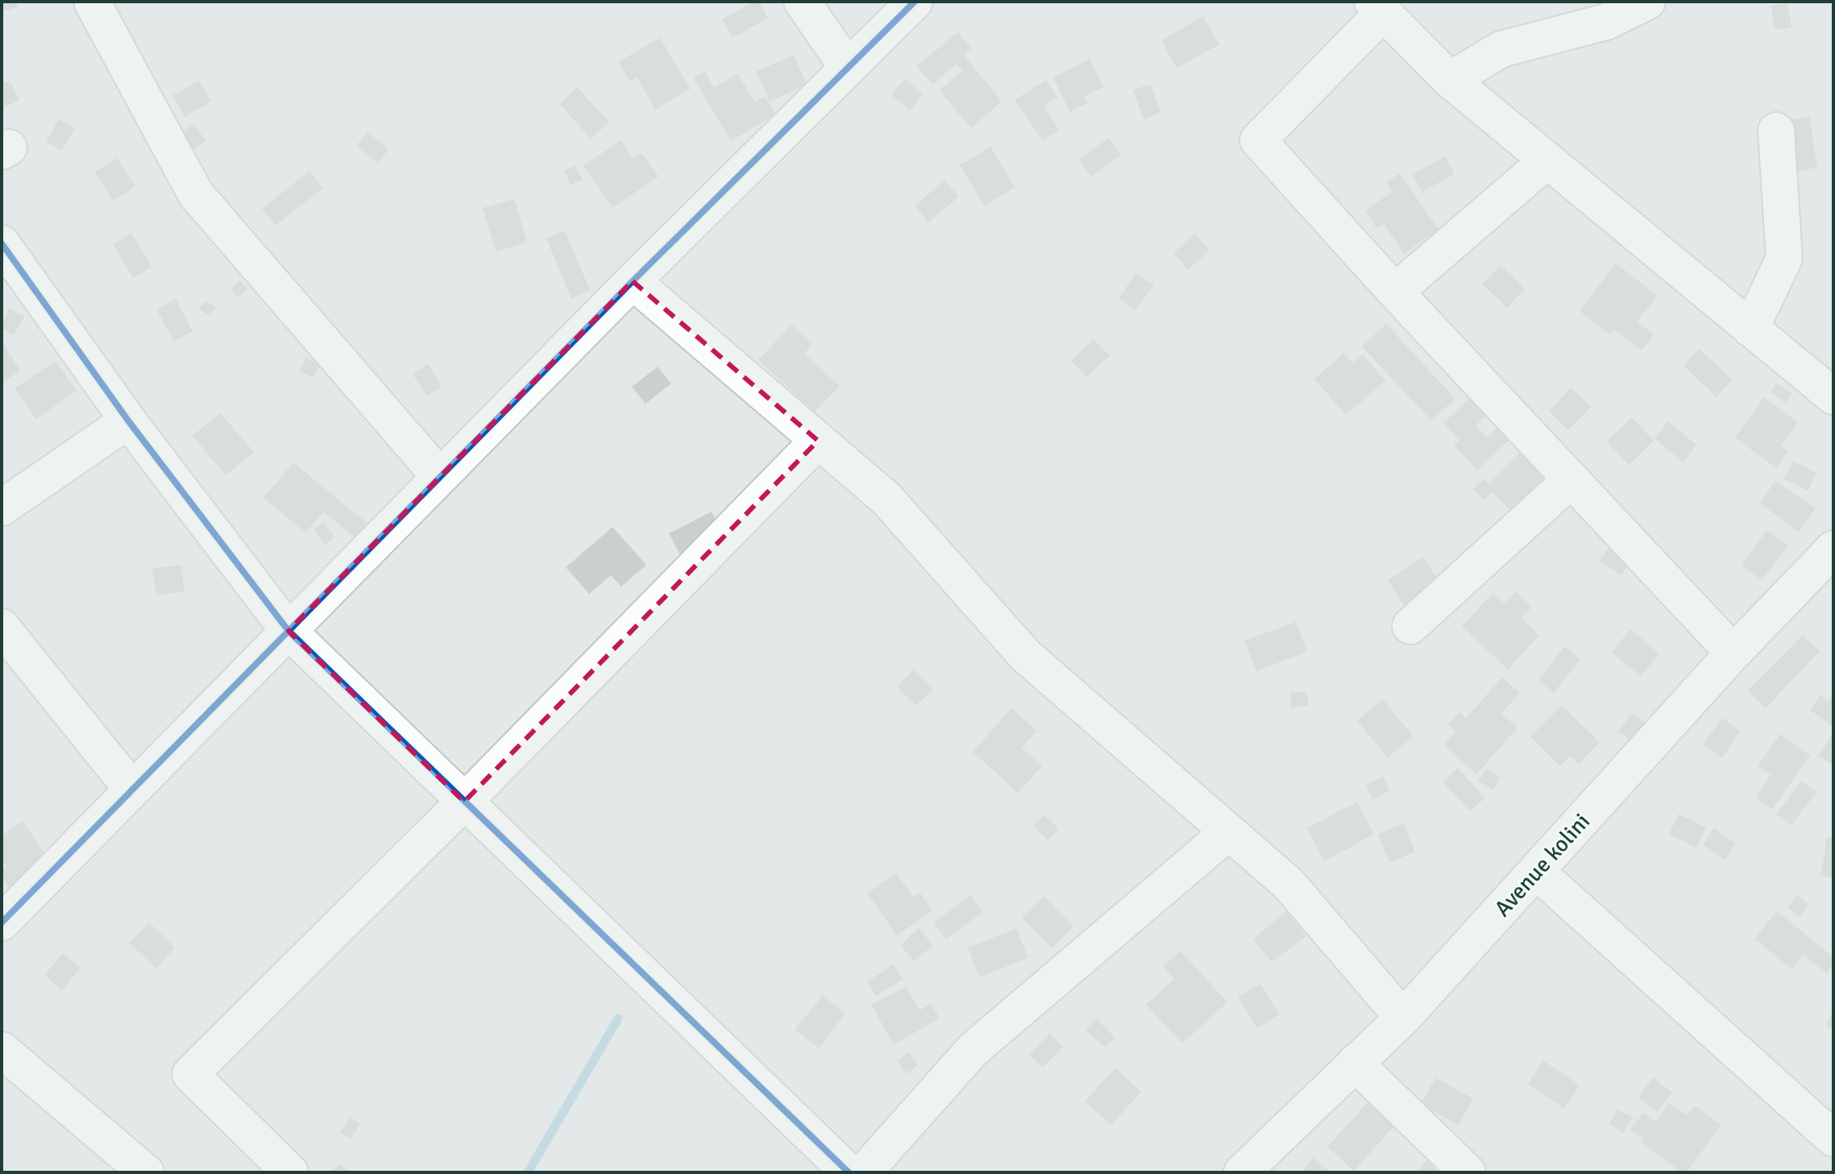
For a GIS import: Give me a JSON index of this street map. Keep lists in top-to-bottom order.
{
  "streets": {
    "street": ["Avenue kolini"]
  }
}
